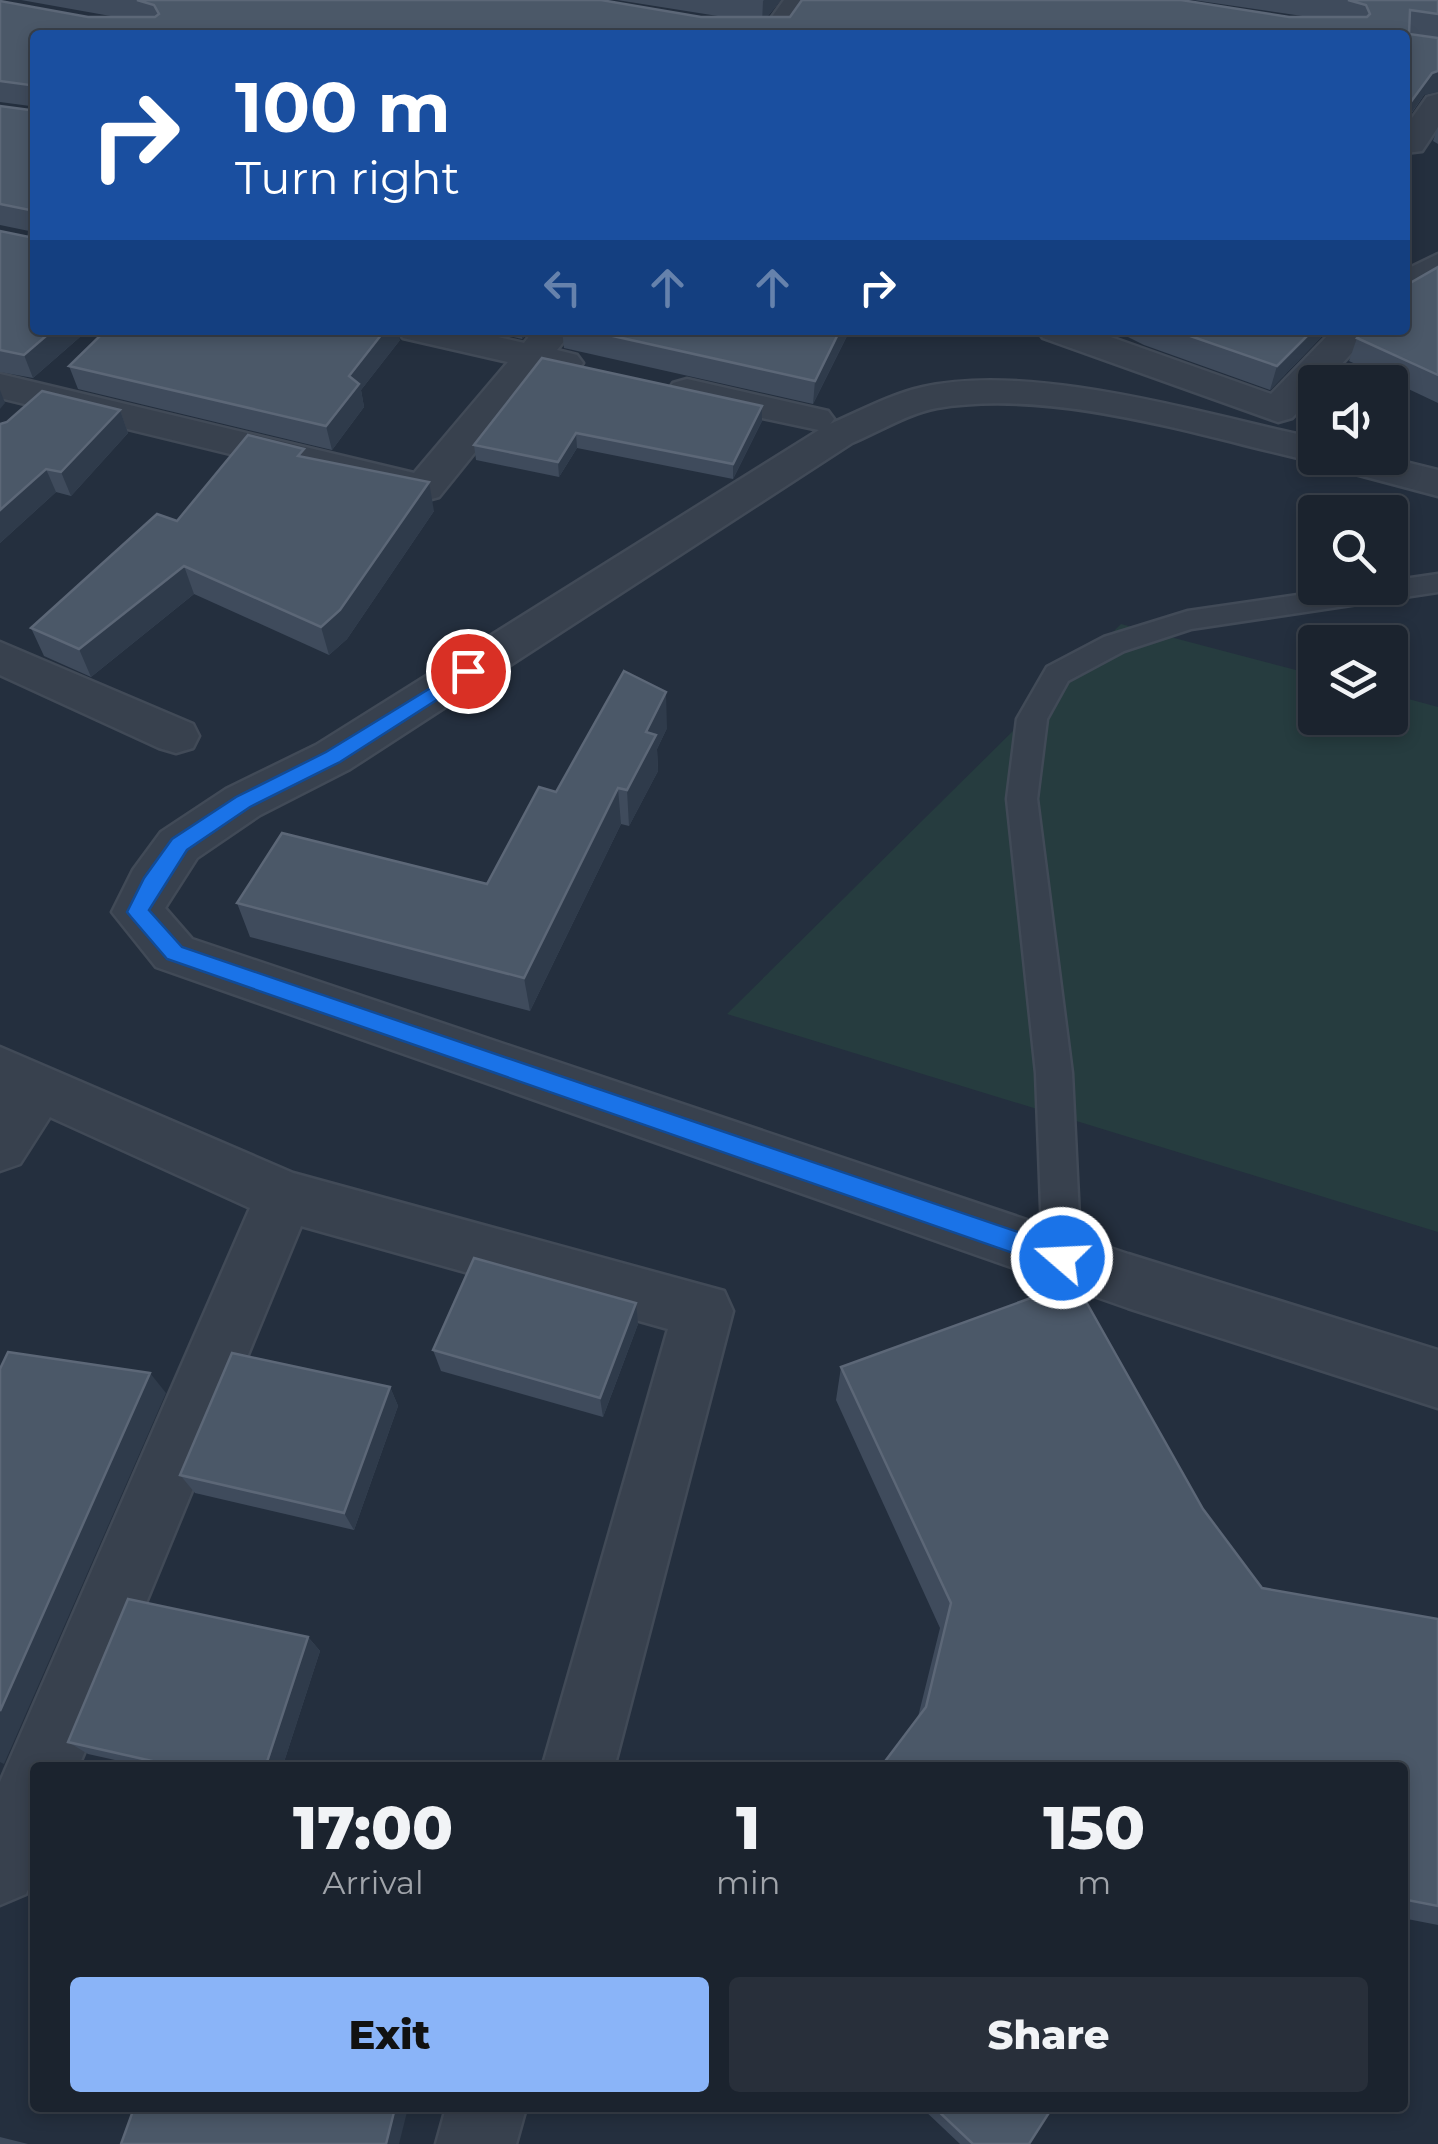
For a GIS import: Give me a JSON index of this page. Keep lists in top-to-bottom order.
{
  "page": {
    "turn": ["100 m", "Turn right"],
    "eta": [
      "17:00",
      "Arrival",
      "1",
      "min",
      "150",
      "m"
    ],
    "buttons": ["Exit", "Share"]
  }
}
